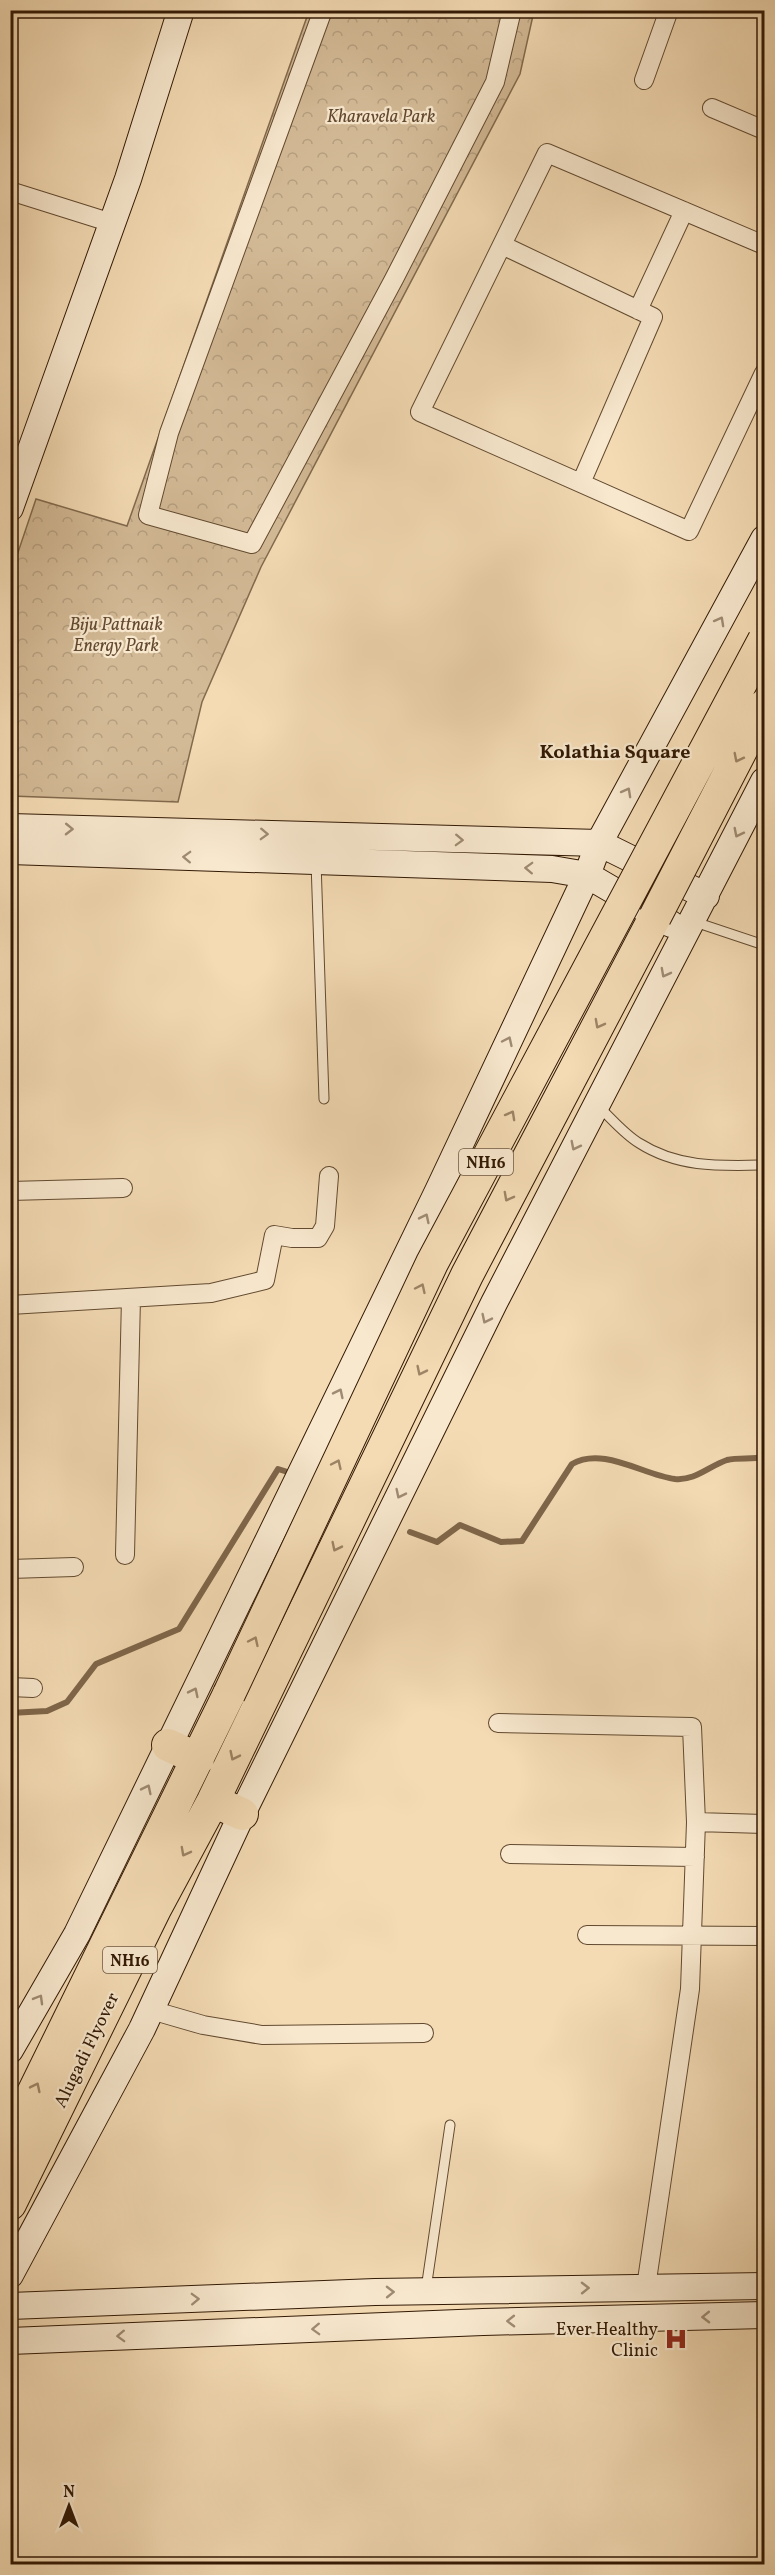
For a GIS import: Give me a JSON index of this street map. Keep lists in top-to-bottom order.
{
  "streets": {
    "highway": ["NH16", "Alugadi Flyover"]
  },
  "crossings": [
    ["NH16", "Alugadi Flyover"]
  ],
  "districts": ["Kolathia Square"],
  "parks": ["Kharavela Park", "Biju Pattnaik Energy Park"],
  "places": {
    "hospital": ["Ever Healthy Clinic"]
  },
  "north": "top"
}
